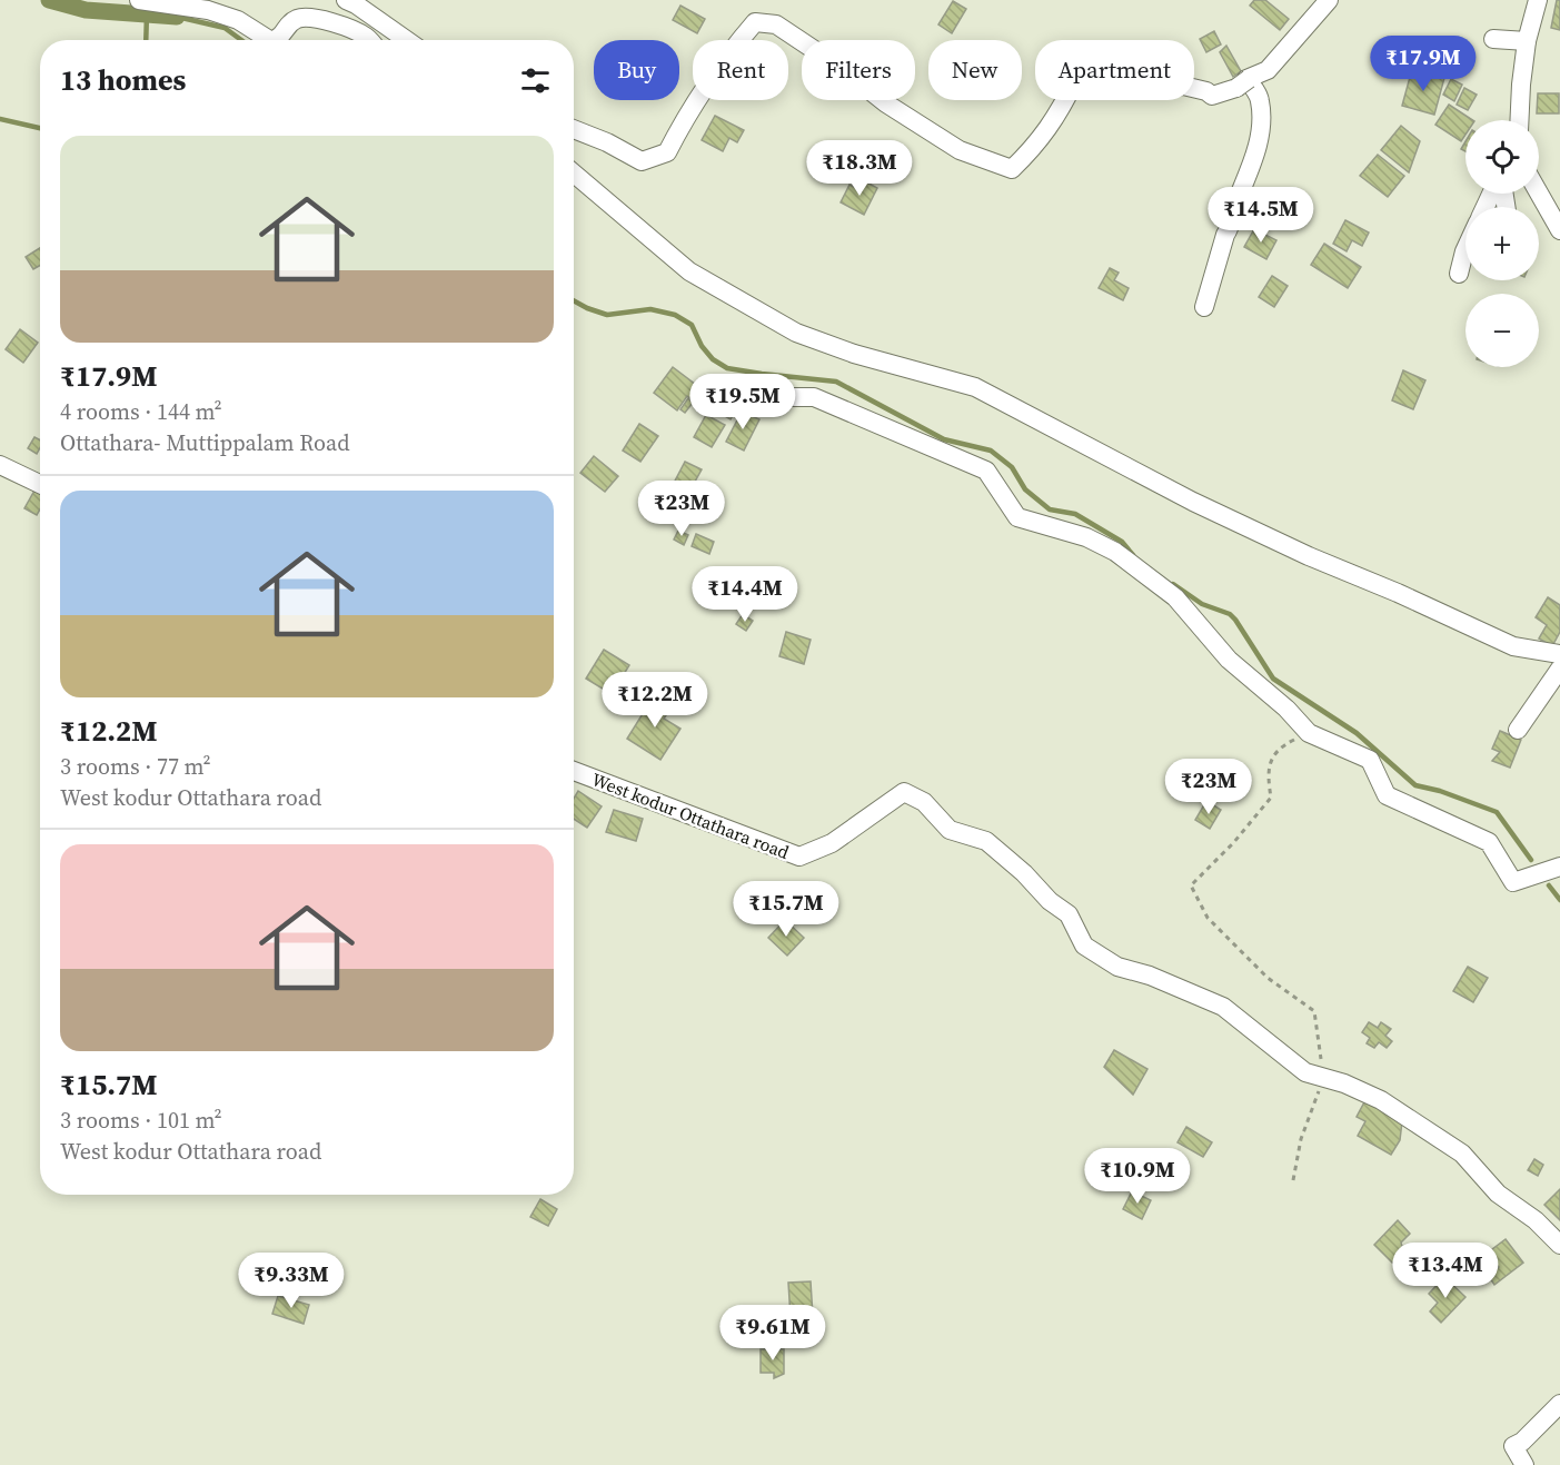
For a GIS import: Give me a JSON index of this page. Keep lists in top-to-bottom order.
{
  "streets": {
    "street": ["West kodur Ottathara road"]
  },
  "page": {
    "price": [
      "₹17.9M",
      "₹18.3M",
      "₹14.5M",
      "₹19.5M",
      "₹23M",
      "₹14.4M",
      "₹12.2M",
      "₹23M",
      "₹15.7M",
      "₹10.9M",
      "₹13.4M",
      "₹9.33M",
      "₹9.61M"
    ],
    "chip": [
      "Buy",
      "Rent",
      "Filters",
      "New",
      "Apartment"
    ],
    "heading": "13 homes",
    "map_buttons": ["+", "−"],
    "list": [
      {
        "name": "₹17.9M",
        "note": "4 rooms · 144 m² · Ottathara- Muttippalam Road"
      },
      {
        "name": "₹12.2M",
        "note": "3 rooms · 77 m² · West kodur Ottathara road"
      },
      {
        "name": "₹15.7M",
        "note": "3 rooms · 101 m² · West kodur Ottathara road"
      }
    ]
  }
}
